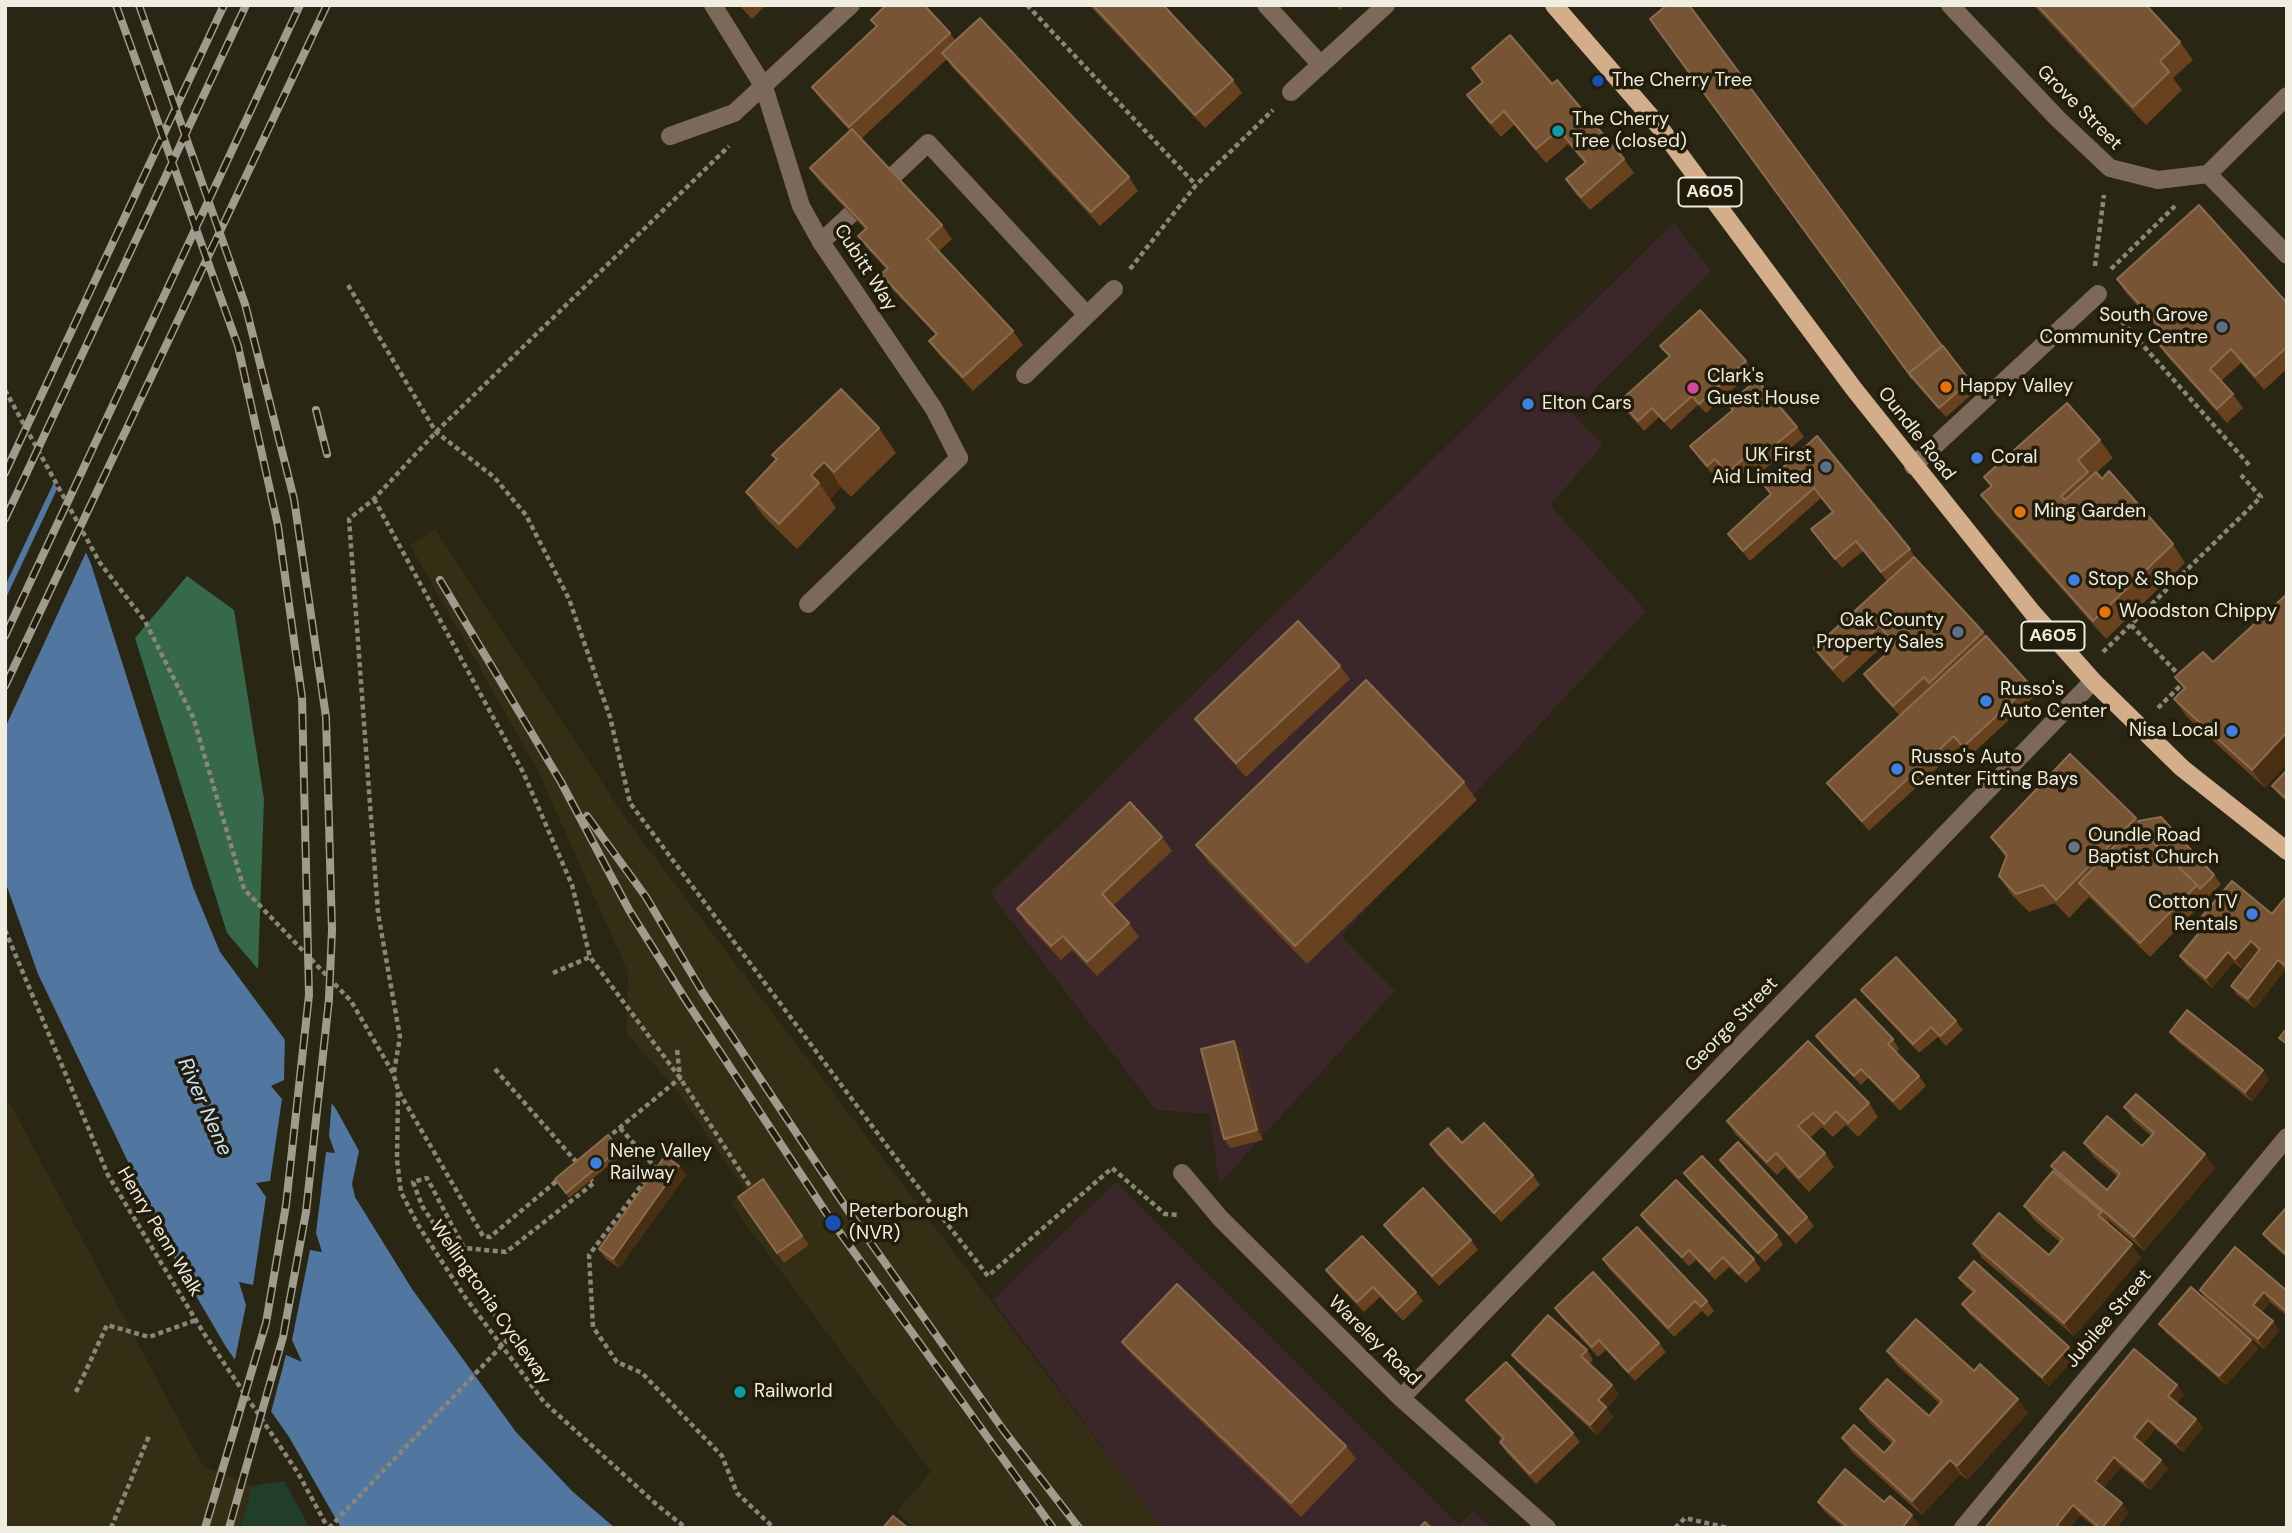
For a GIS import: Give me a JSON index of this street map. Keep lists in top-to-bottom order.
{
  "streets": {
    "main road": ["A605", "Oundle Road"],
    "street": [
      "Grove Street",
      "Cubitt Way",
      "George Street",
      "Jubilee Street",
      "Wareley Road"
    ],
    "path": ["Henry Penn Walk", "Wellingtonia Cycleway"]
  },
  "crossings": [
    ["Oundle Road", "George Street"],
    ["George Street", "Wareley Road"]
  ],
  "water": ["River Nene"],
  "places": [
    "The Cherry Tree",
    "The Cherry Tree (closed)",
    "South Grove Community Centre",
    "Happy Valley",
    "Clark's Guest House",
    "Elton Cars",
    "Coral",
    "UK First Aid Limited",
    "Ming Garden",
    "Stop & Shop",
    "Woodston Chippy",
    "Oak County Property Sales",
    "Russo's Auto Center",
    "Nisa Local",
    "Russo's Auto Center Fitting Bays",
    "Oundle Road Baptist Church",
    "Cotton TV Rentals",
    "Nene Valley Railway",
    "Peterborough (NVR)",
    "Railworld"
  ]
}
